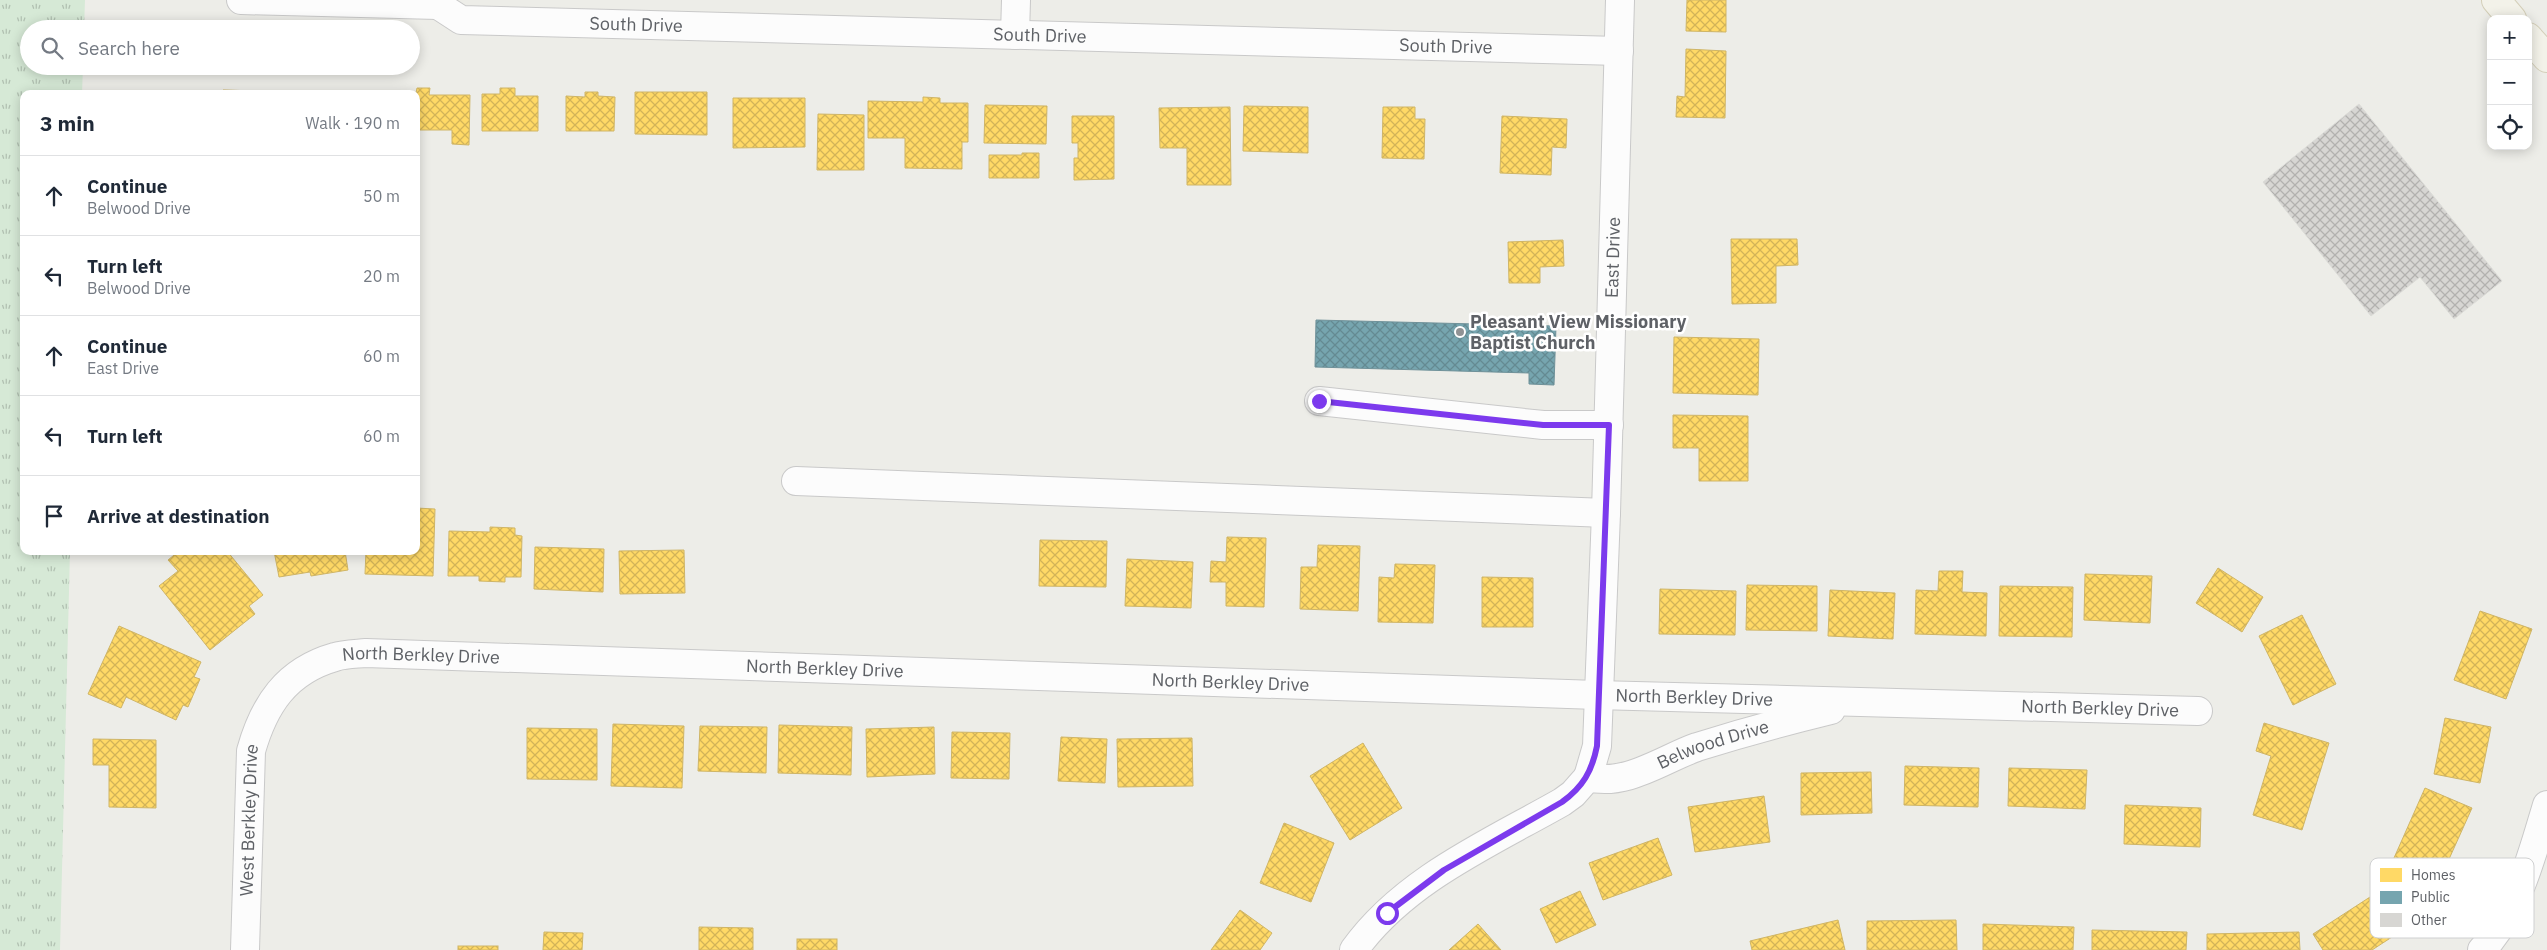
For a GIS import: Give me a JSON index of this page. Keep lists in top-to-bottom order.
{
  "streets": {
    "street": [
      "South Drive",
      "East Drive",
      "North Berkley Drive",
      "Belwood Drive",
      "West Berkley Drive"
    ]
  },
  "crossings": [
    ["South Drive", "East Drive"],
    ["East Drive", "North Berkley Drive"],
    ["North Berkley Drive", "Belwood Drive"],
    ["North Berkley Drive", "West Berkley Drive"]
  ],
  "places": ["Pleasant View Missionary Baptist Church"],
  "legend": ["Homes", "Public", "Other"],
  "page": {
    "map_buttons": ["+", "−"],
    "search": "Search here",
    "heading": ["3 min", "Walk · 190 m"],
    "list": [
      ["Continue", "Belwood Drive", "50 m"],
      ["Turn left", "Belwood Drive", "20 m"],
      ["Continue", "East Drive", "60 m"],
      ["Turn left", "60 m"],
      "Arrive at destination"
    ]
  }
}
